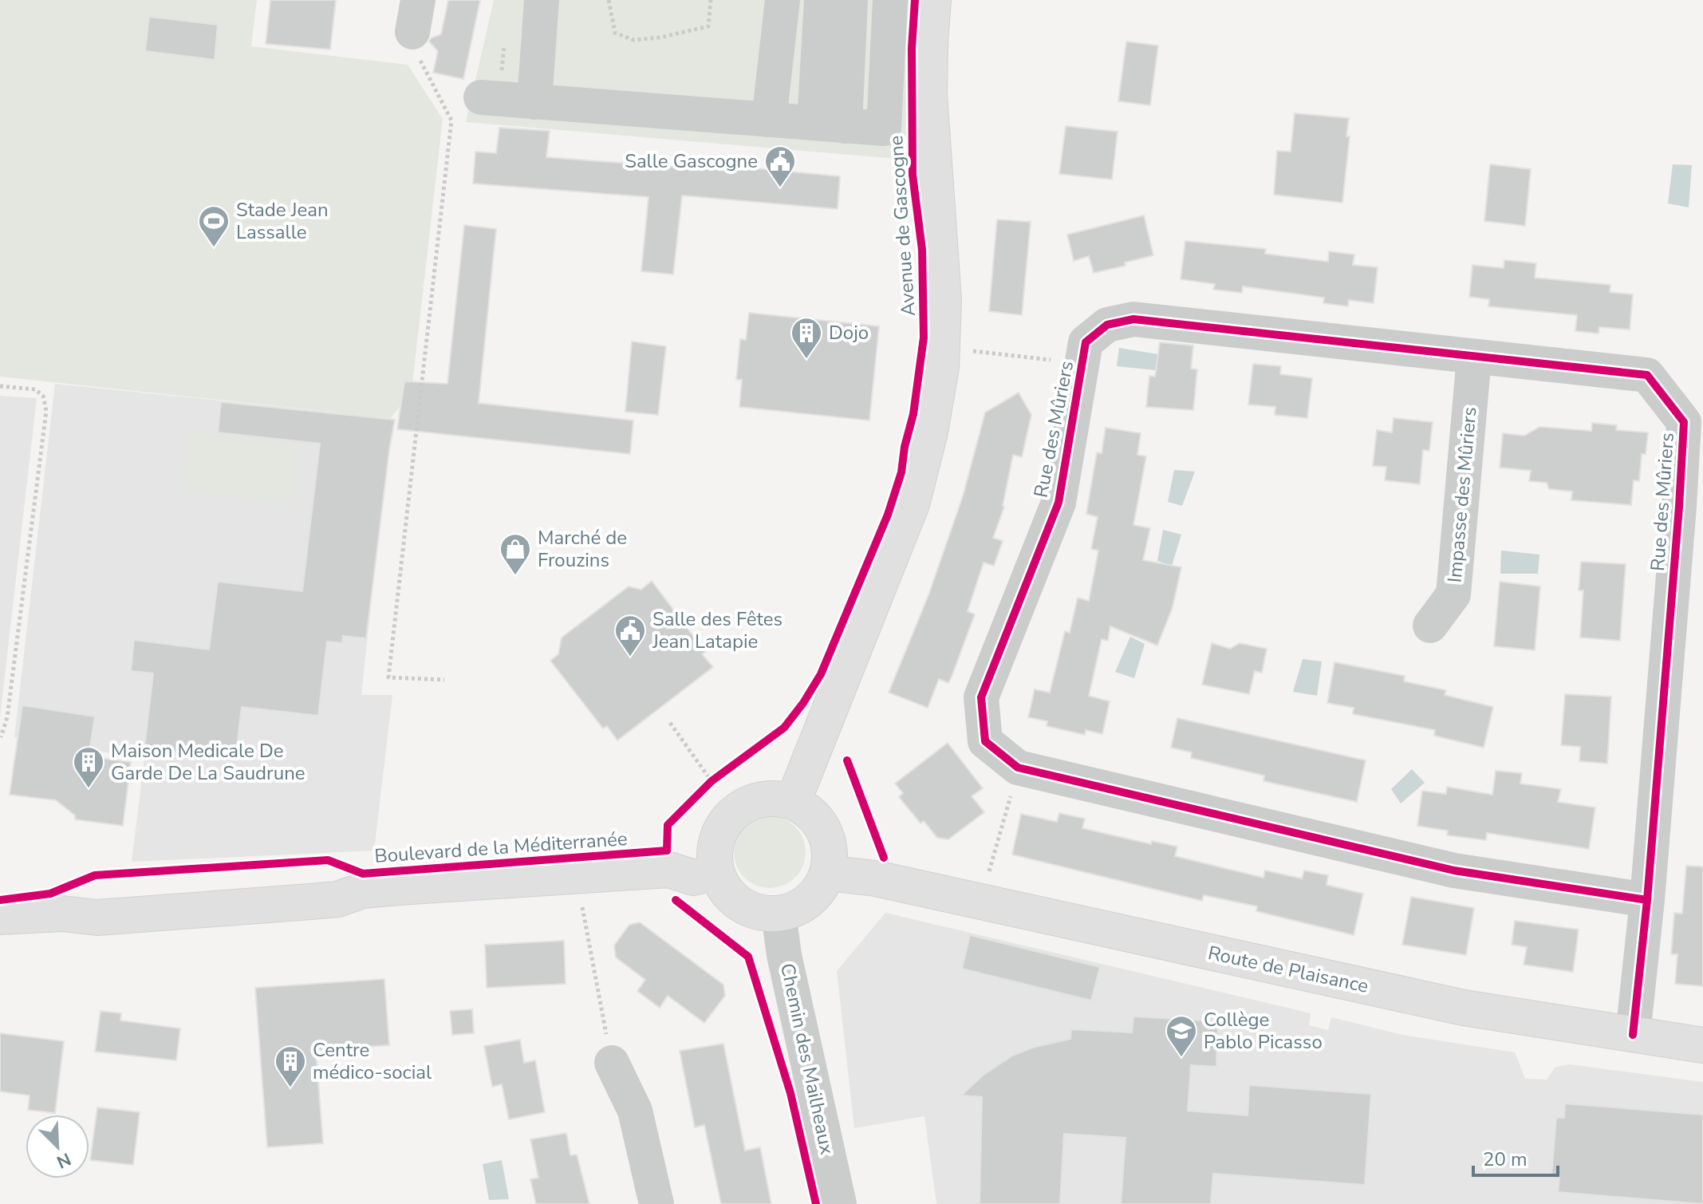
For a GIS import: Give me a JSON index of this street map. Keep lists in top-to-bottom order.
{
  "streets": {
    "main road": ["Avenue de Gascogne", "Boulevard de la Méditerranée", "Route de Plaisance"],
    "street": ["Rue des Mûriers", "Impasse des Mûriers", "Chemin des Mailheaux"]
  },
  "crossings": [
    ["Avenue de Gascogne", "Boulevard de la Méditerranée"],
    ["Avenue de Gascogne", "Route de Plaisance"],
    ["Avenue de Gascogne", "Chemin des Mailheaux"],
    ["Rue des Mûriers", "Impasse des Mûriers"],
    ["Rue des Mûriers", "Route de Plaisance"],
    ["Boulevard de la Méditerranée", "Route de Plaisance"],
    ["Boulevard de la Méditerranée", "Chemin des Mailheaux"],
    ["Route de Plaisance", "Chemin des Mailheaux"]
  ],
  "places": {
    "public building": ["Salle Gascogne", "Salle des Fêtes Jean Latapie"],
    "sports": ["Stade Jean Lassalle"],
    "building": ["Dojo", "Maison Medicale De Garde De La Saudrune", "Centre médico-social"],
    "shop": ["Marché de Frouzins"],
    "school or university": ["Collège Pablo Picasso"]
  },
  "scale_bar": "20 m",
  "north": "bottom right"
}
